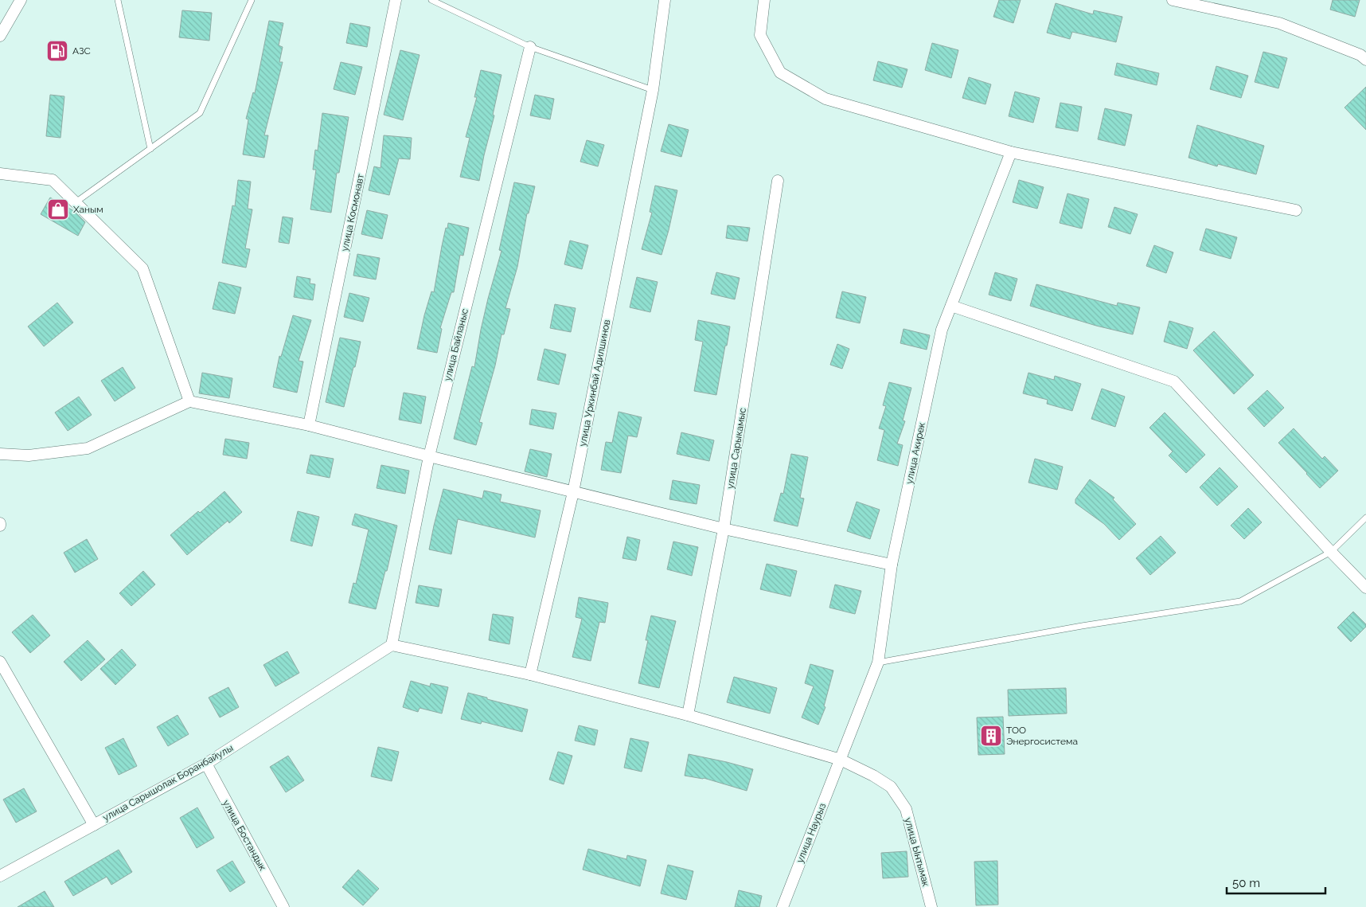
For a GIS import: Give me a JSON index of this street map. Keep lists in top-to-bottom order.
{
  "streets": {
    "street": [
      "улица Космонавт",
      "улица Байланыс",
      "улица Уркинбай Адилшинов",
      "улица Сарыкамыс",
      "улица Акирек",
      "улица Сарышолак Боранбайулы",
      "улица Наурыз",
      "улица Бостандык",
      "улица Ынтымак"
    ]
  },
  "crossings": [
    ["улица Байланыс", "улица Сарышолак Боранбайулы"],
    ["улица Байланыс", "улица Ынтымак"],
    ["улица Уркинбай Адилшинов", "улица Ынтымак"],
    ["улица Сарыкамыс", "улица Ынтымак"],
    ["улица Акирек", "улица Наурыз"],
    ["улица Акирек", "улица Ынтымак"],
    ["улица Сарышолак Боранбайулы", "улица Бостандык"],
    ["улица Сарышолак Боранбайулы", "улица Ынтымак"],
    ["улица Наурыз", "улица Ынтымак"]
  ],
  "places": {
    "fuel station": ["АЗС"],
    "shop": ["Ханым"],
    "building": ["ТОО Энергосистема"]
  },
  "scale_bar": "50 m"
}
